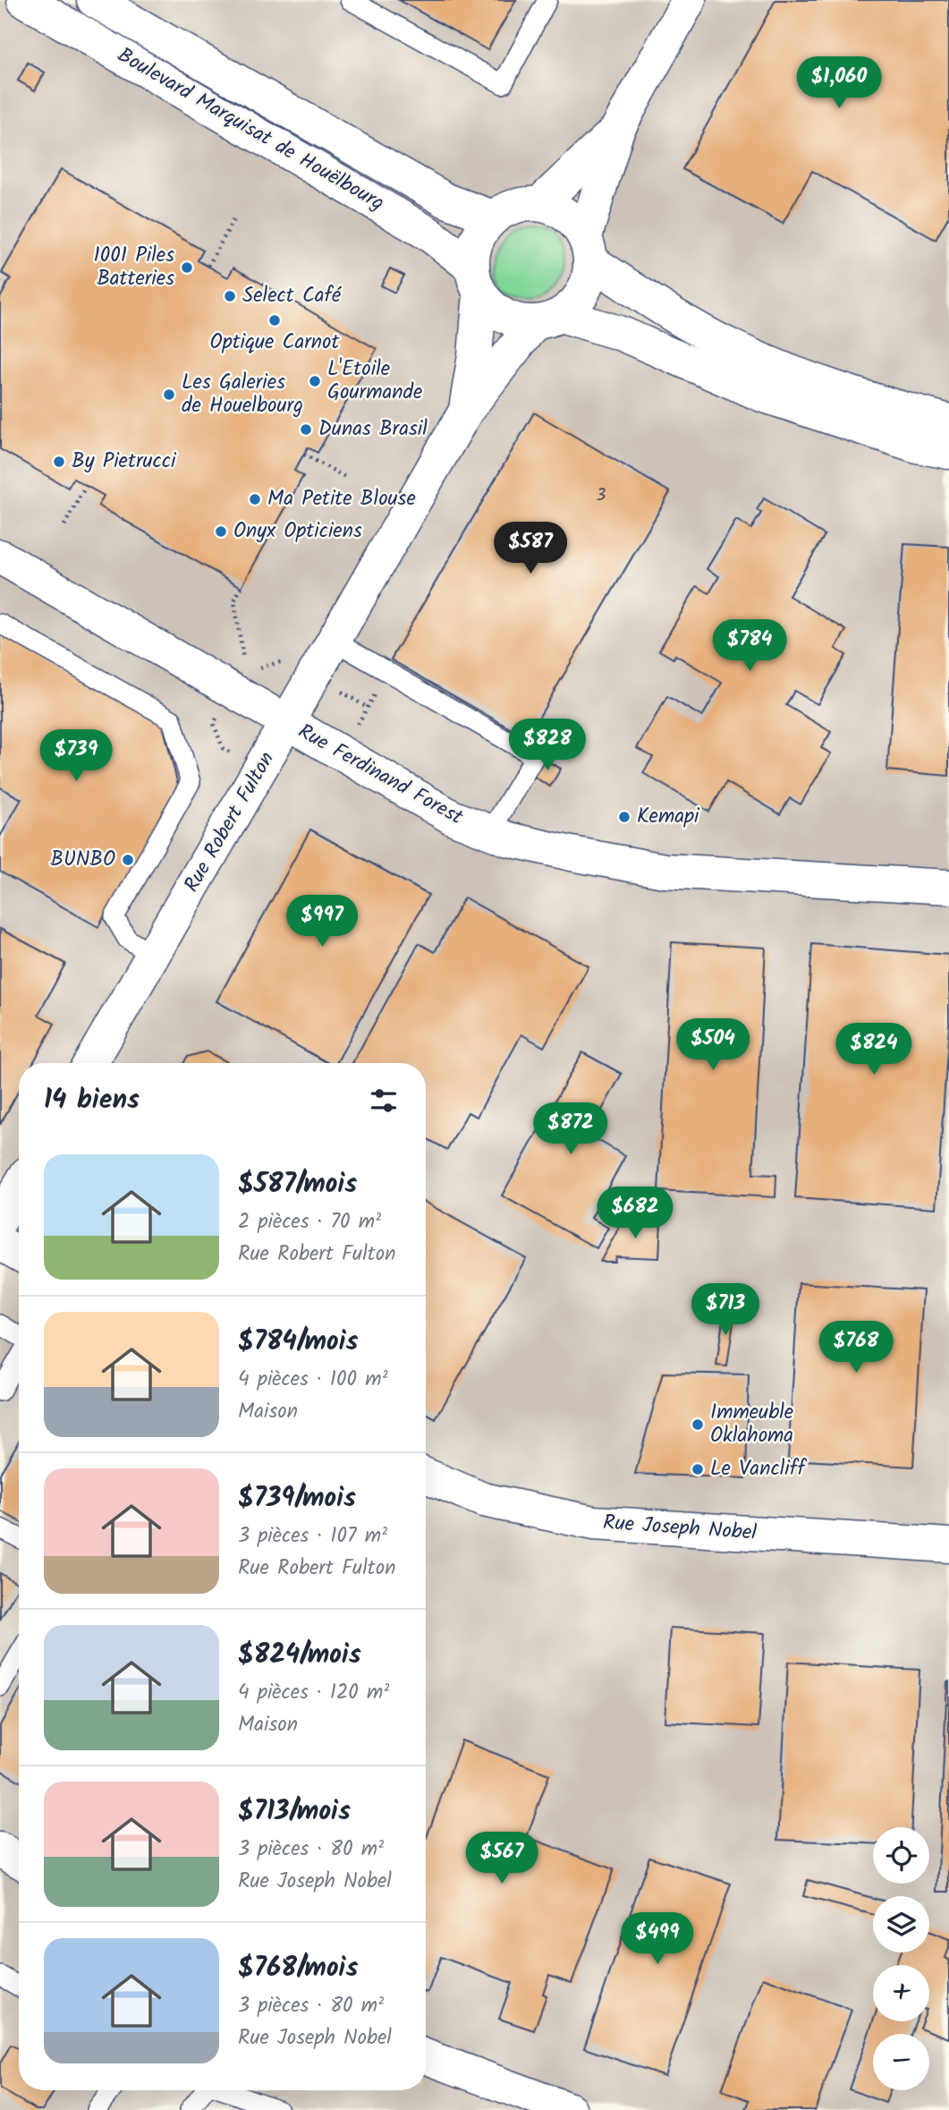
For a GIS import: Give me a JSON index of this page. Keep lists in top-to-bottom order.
{
  "streets": {
    "street": [
      "Boulevard Marquisat de Houëlbourg",
      "Rue Ferdinand Forest",
      "Rue Robert Fulton",
      "Rue Joseph Nobel"
    ]
  },
  "crossings": [
    ["Boulevard Marquisat de Houëlbourg", "Rue Robert Fulton"],
    ["Rue Ferdinand Forest", "Rue Robert Fulton"]
  ],
  "places": [
    "1001 Piles Batteries",
    "Select Café",
    "Optique Carnot",
    "L'Etoile Gourmande",
    "Les Galeries de Houelbourg",
    "Dunas Brasil",
    "By Pietrucci",
    "Ma Petite Blouse",
    "Onyx Opticiens",
    "Kemapi",
    "BUNBO",
    "Immeuble Oklahoma",
    "Le Vancliff"
  ],
  "house_numbers": ["3"],
  "page": {
    "price": [
      "$1,060",
      "$587",
      "$784",
      "$828",
      "$739",
      "$997",
      "$504",
      "$824",
      "$872",
      "$682",
      "$713",
      "$768",
      "$567",
      "$499"
    ],
    "heading": "14 biens",
    "list": [
      {
        "name": "$587/mois",
        "note": "2 pièces · 70 m² · Rue Robert Fulton"
      },
      {
        "name": "$784/mois",
        "note": "4 pièces · 100 m² · Maison"
      },
      {
        "name": "$739/mois",
        "note": "3 pièces · 107 m² · Rue Robert Fulton"
      },
      {
        "name": "$824/mois",
        "note": "4 pièces · 120 m² · Maison"
      },
      {
        "name": "$713/mois",
        "note": "3 pièces · 80 m² · Rue Joseph Nobel"
      },
      {
        "name": "$768/mois",
        "note": "3 pièces · 80 m² · Rue Joseph Nobel"
      }
    ],
    "map_buttons": ["+", "−"]
  }
}
